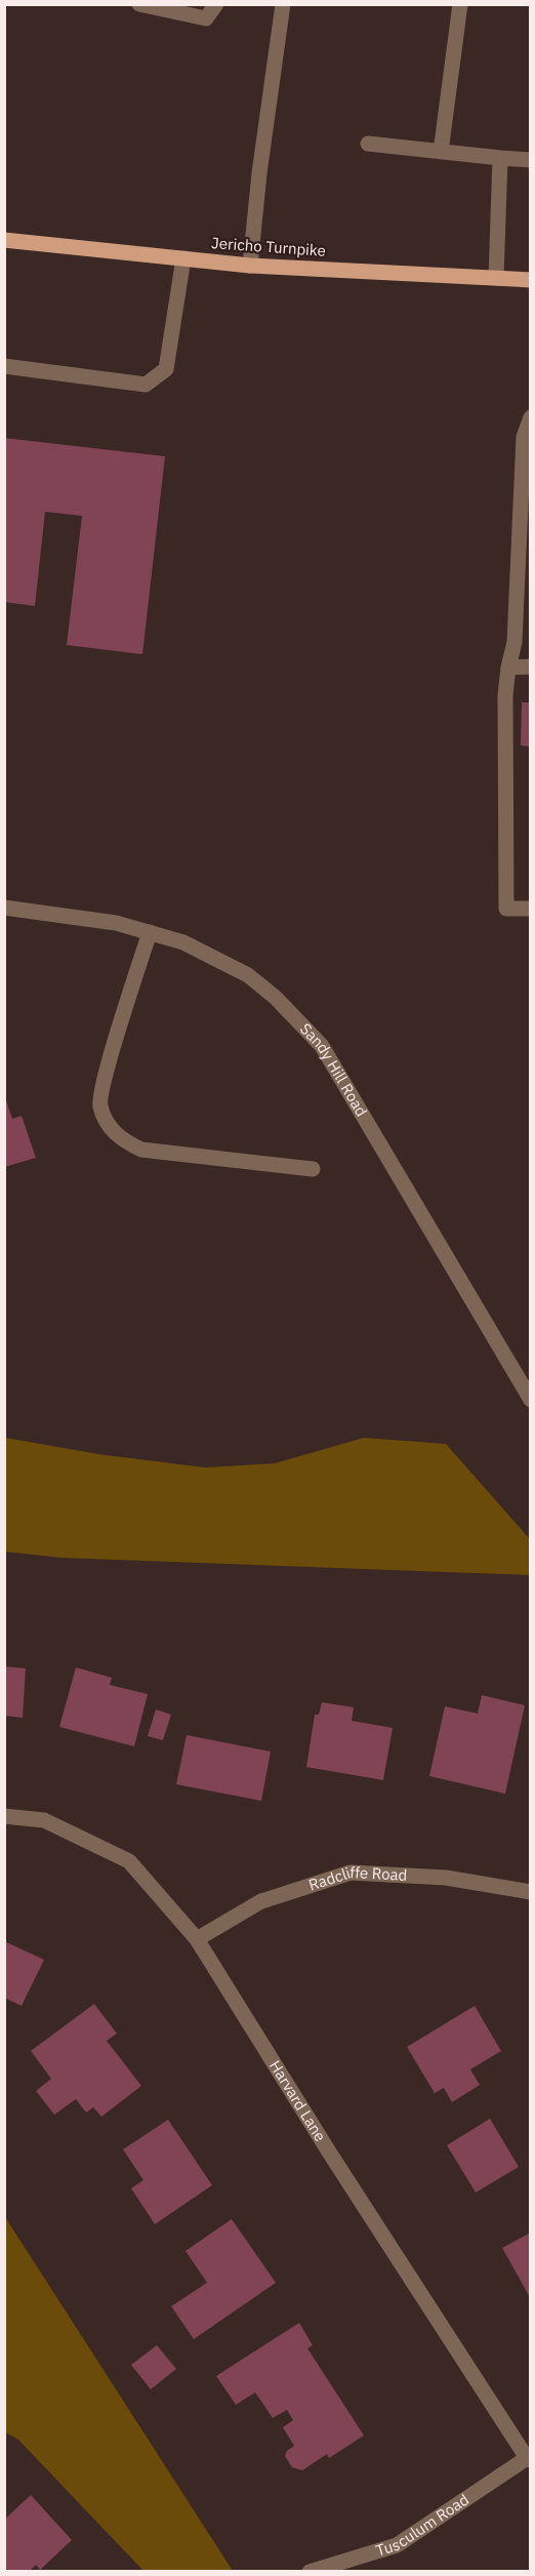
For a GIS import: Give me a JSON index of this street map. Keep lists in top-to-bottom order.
{
  "streets": {
    "main road": ["Jericho Turnpike"],
    "street": [
      "Sandy Hill Road",
      "Radcliffe Road",
      "Harvard Lane",
      "Tusculum Road"
    ]
  },
  "crossings": [
    ["Radcliffe Road", "Harvard Lane"],
    ["Harvard Lane", "Tusculum Road"]
  ]
}
